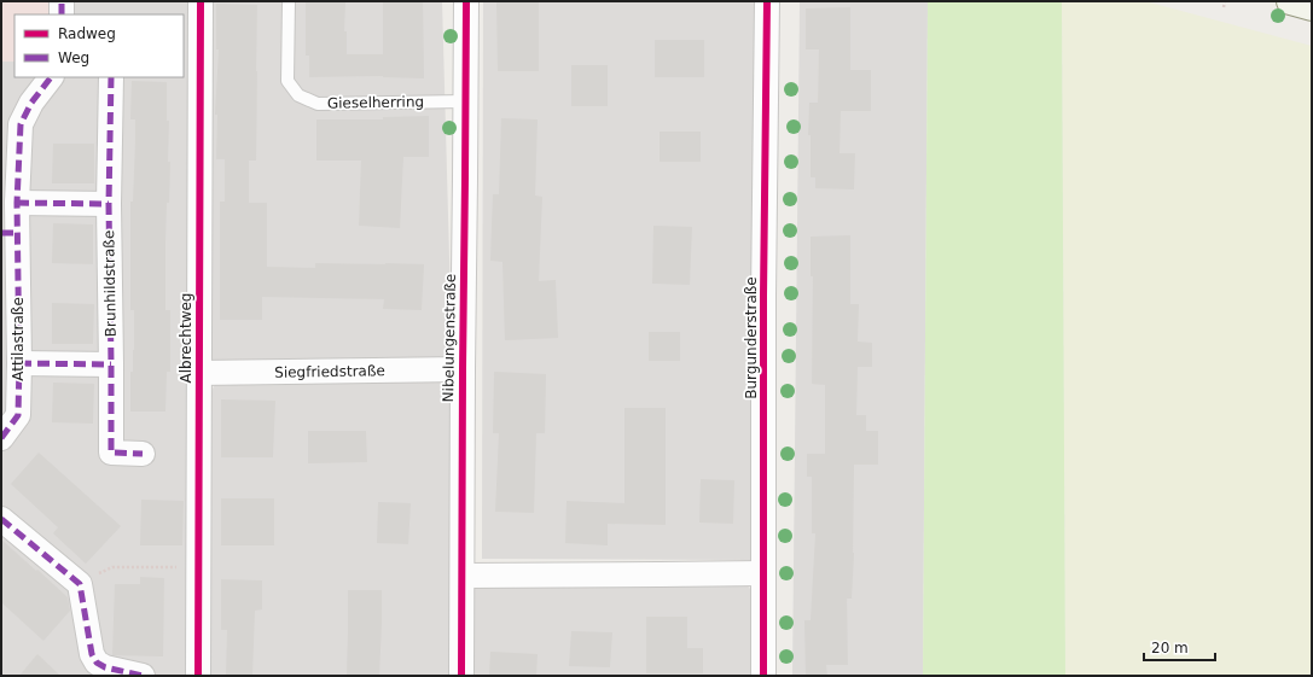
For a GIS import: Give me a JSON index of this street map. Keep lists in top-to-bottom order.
{
  "streets": {
    "street": [
      "Brunhildstraße",
      "Albrechtweg",
      "Nibelungenstraße",
      "Burgunderstraße",
      "Attilastraße",
      "Siegfriedstraße"
    ],
    "lane": ["Gieselherring"]
  },
  "crossings": [
    ["Gieselherring", "Nibelungenstraße"],
    ["Albrechtweg", "Siegfriedstraße"],
    ["Nibelungenstraße", "Siegfriedstraße"]
  ],
  "legend": ["Radweg", "Weg"],
  "scale_bar": "20 m"
}
